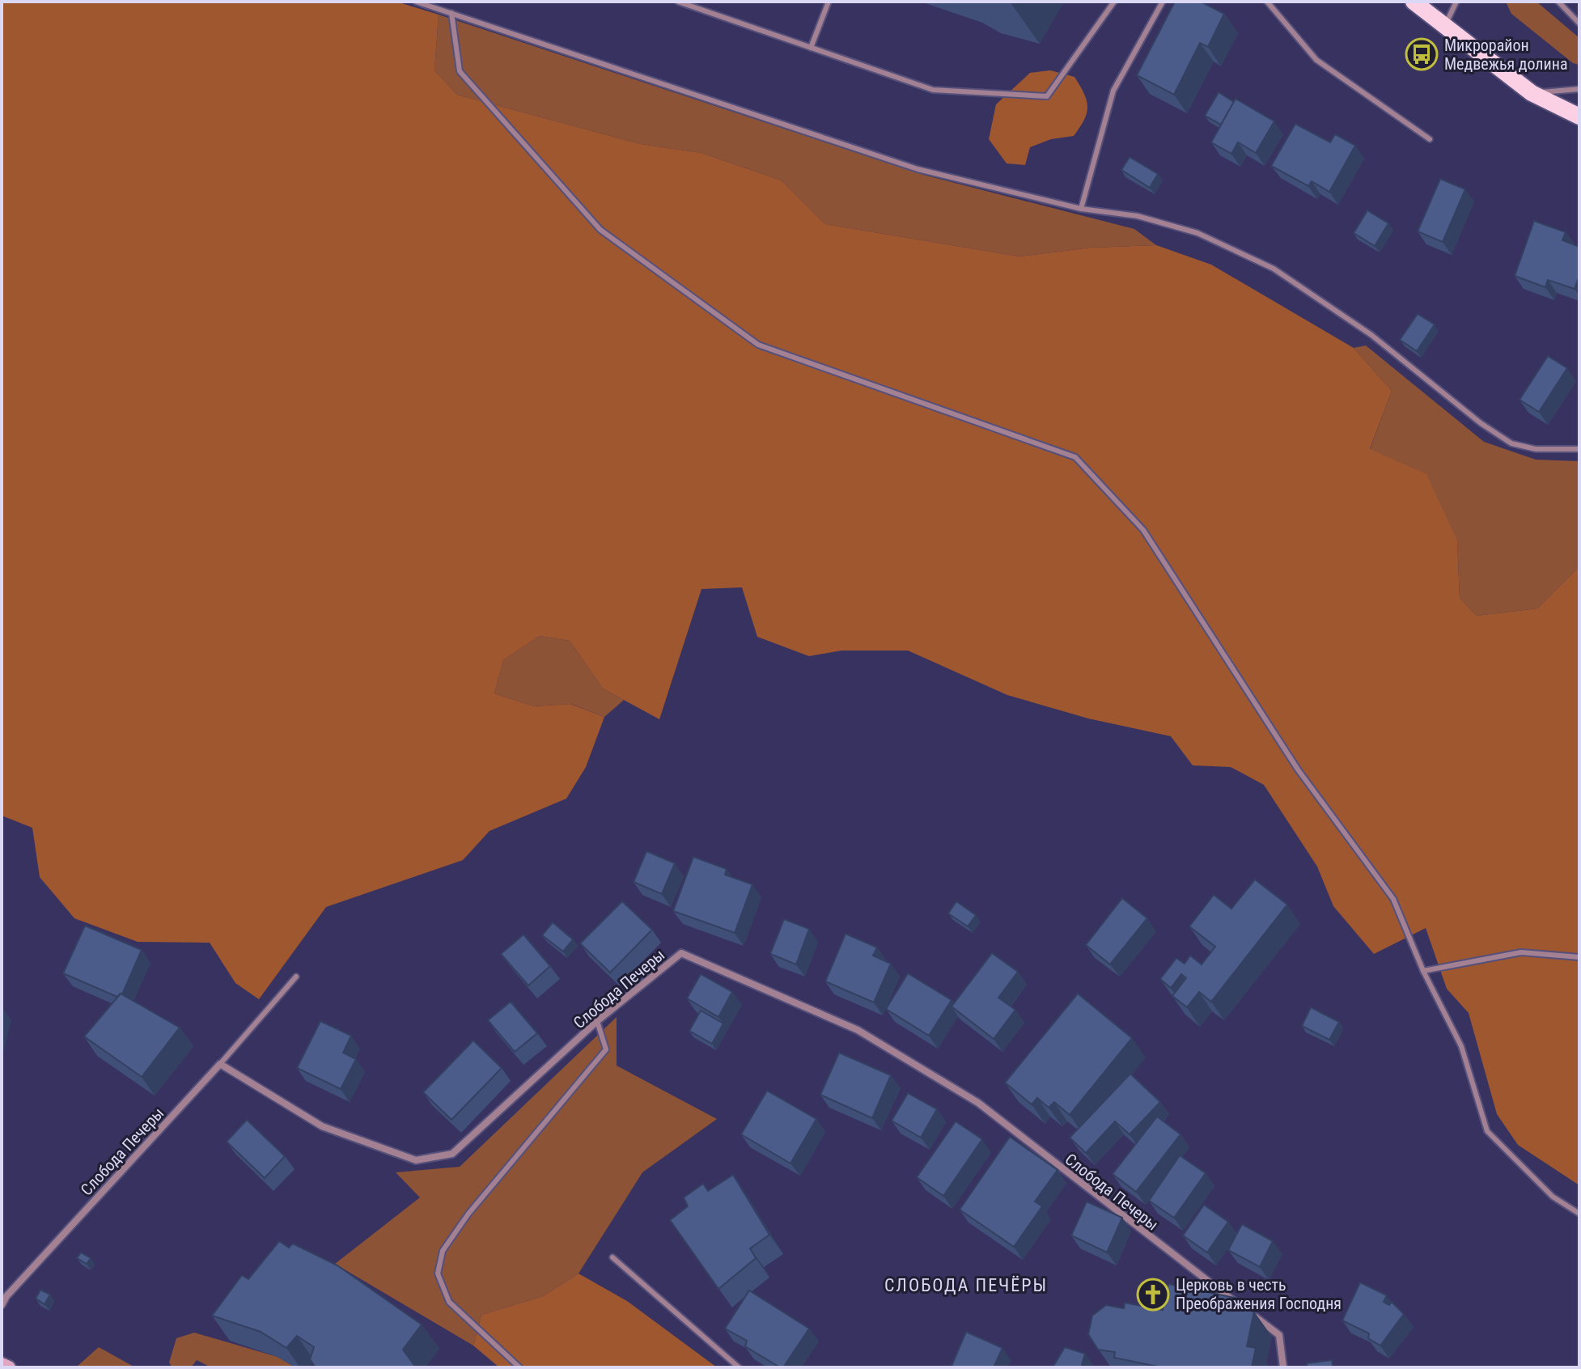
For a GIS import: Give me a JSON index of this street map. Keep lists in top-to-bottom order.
{
  "streets": {
    "street": ["Слобода Печеры"]
  },
  "districts": ["СЛОБОДА ПЕЧЁРЫ"],
  "places": {
    "bus stop": ["Микрорайон Медвежья долина"],
    "church": ["Церковь в честь Преображения Господня"]
  }
}
